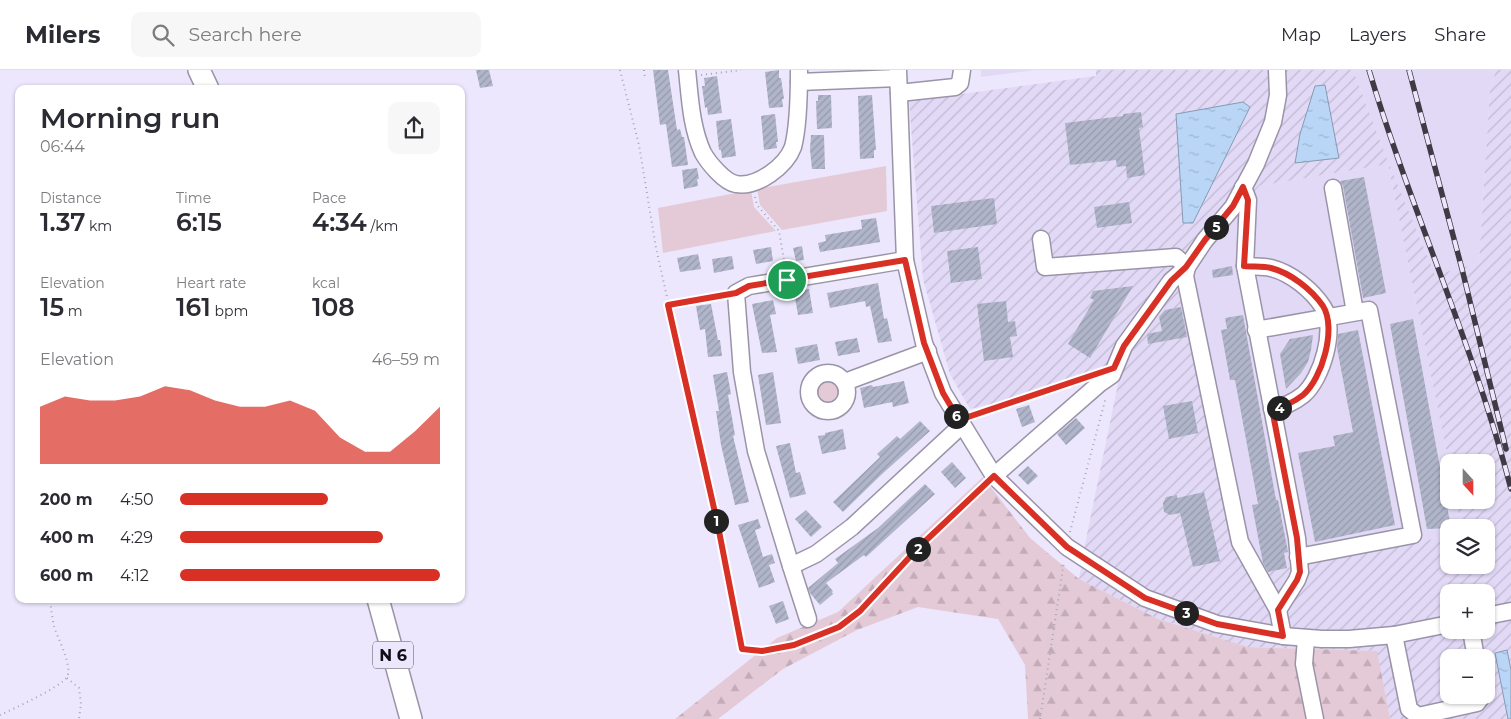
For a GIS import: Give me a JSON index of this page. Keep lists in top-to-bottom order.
{
  "streets": {
    "main road": ["N 6"]
  },
  "north": "bottom",
  "page": {
    "header": "Milers",
    "search": "Search here",
    "nav": ["Map", "Layers", "Share"],
    "heading": ["Morning run", "06:44"],
    "stats": [
      ["Distance", "1.37 km"],
      ["Time", "6:15"],
      ["Pace", "4:34 /km"],
      ["Elevation", "15 m"],
      ["Heart rate", "161 bpm"],
      ["kcal", "108"]
    ],
    "pins": [
      "5",
      "4",
      "6",
      "1",
      "2",
      "3"
    ],
    "chart": ["Elevation", "46–59 m"],
    "map_buttons": ["+", "−"],
    "list": [
      {
        "name": "200 m",
        "note": "4:50"
      },
      {
        "name": "400 m",
        "note": "4:29"
      },
      {
        "name": "600 m",
        "note": "4:12"
      }
    ]
  }
}
